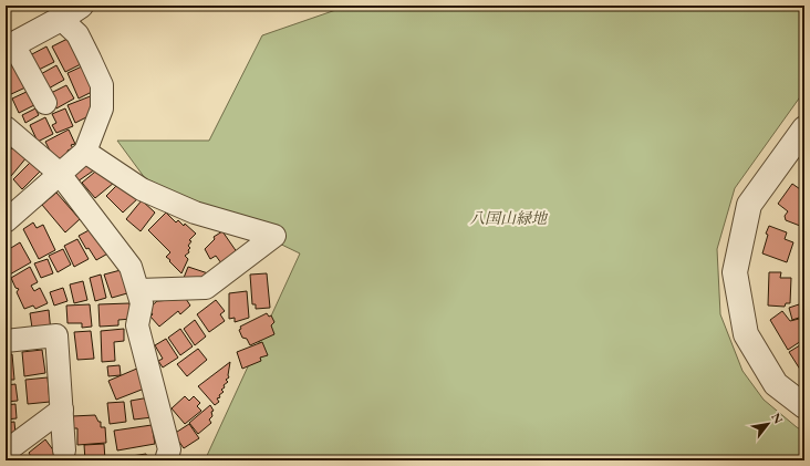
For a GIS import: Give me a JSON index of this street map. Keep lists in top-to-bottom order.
{
  "parks": ["八国山緑地"],
  "north": "top right"
}
